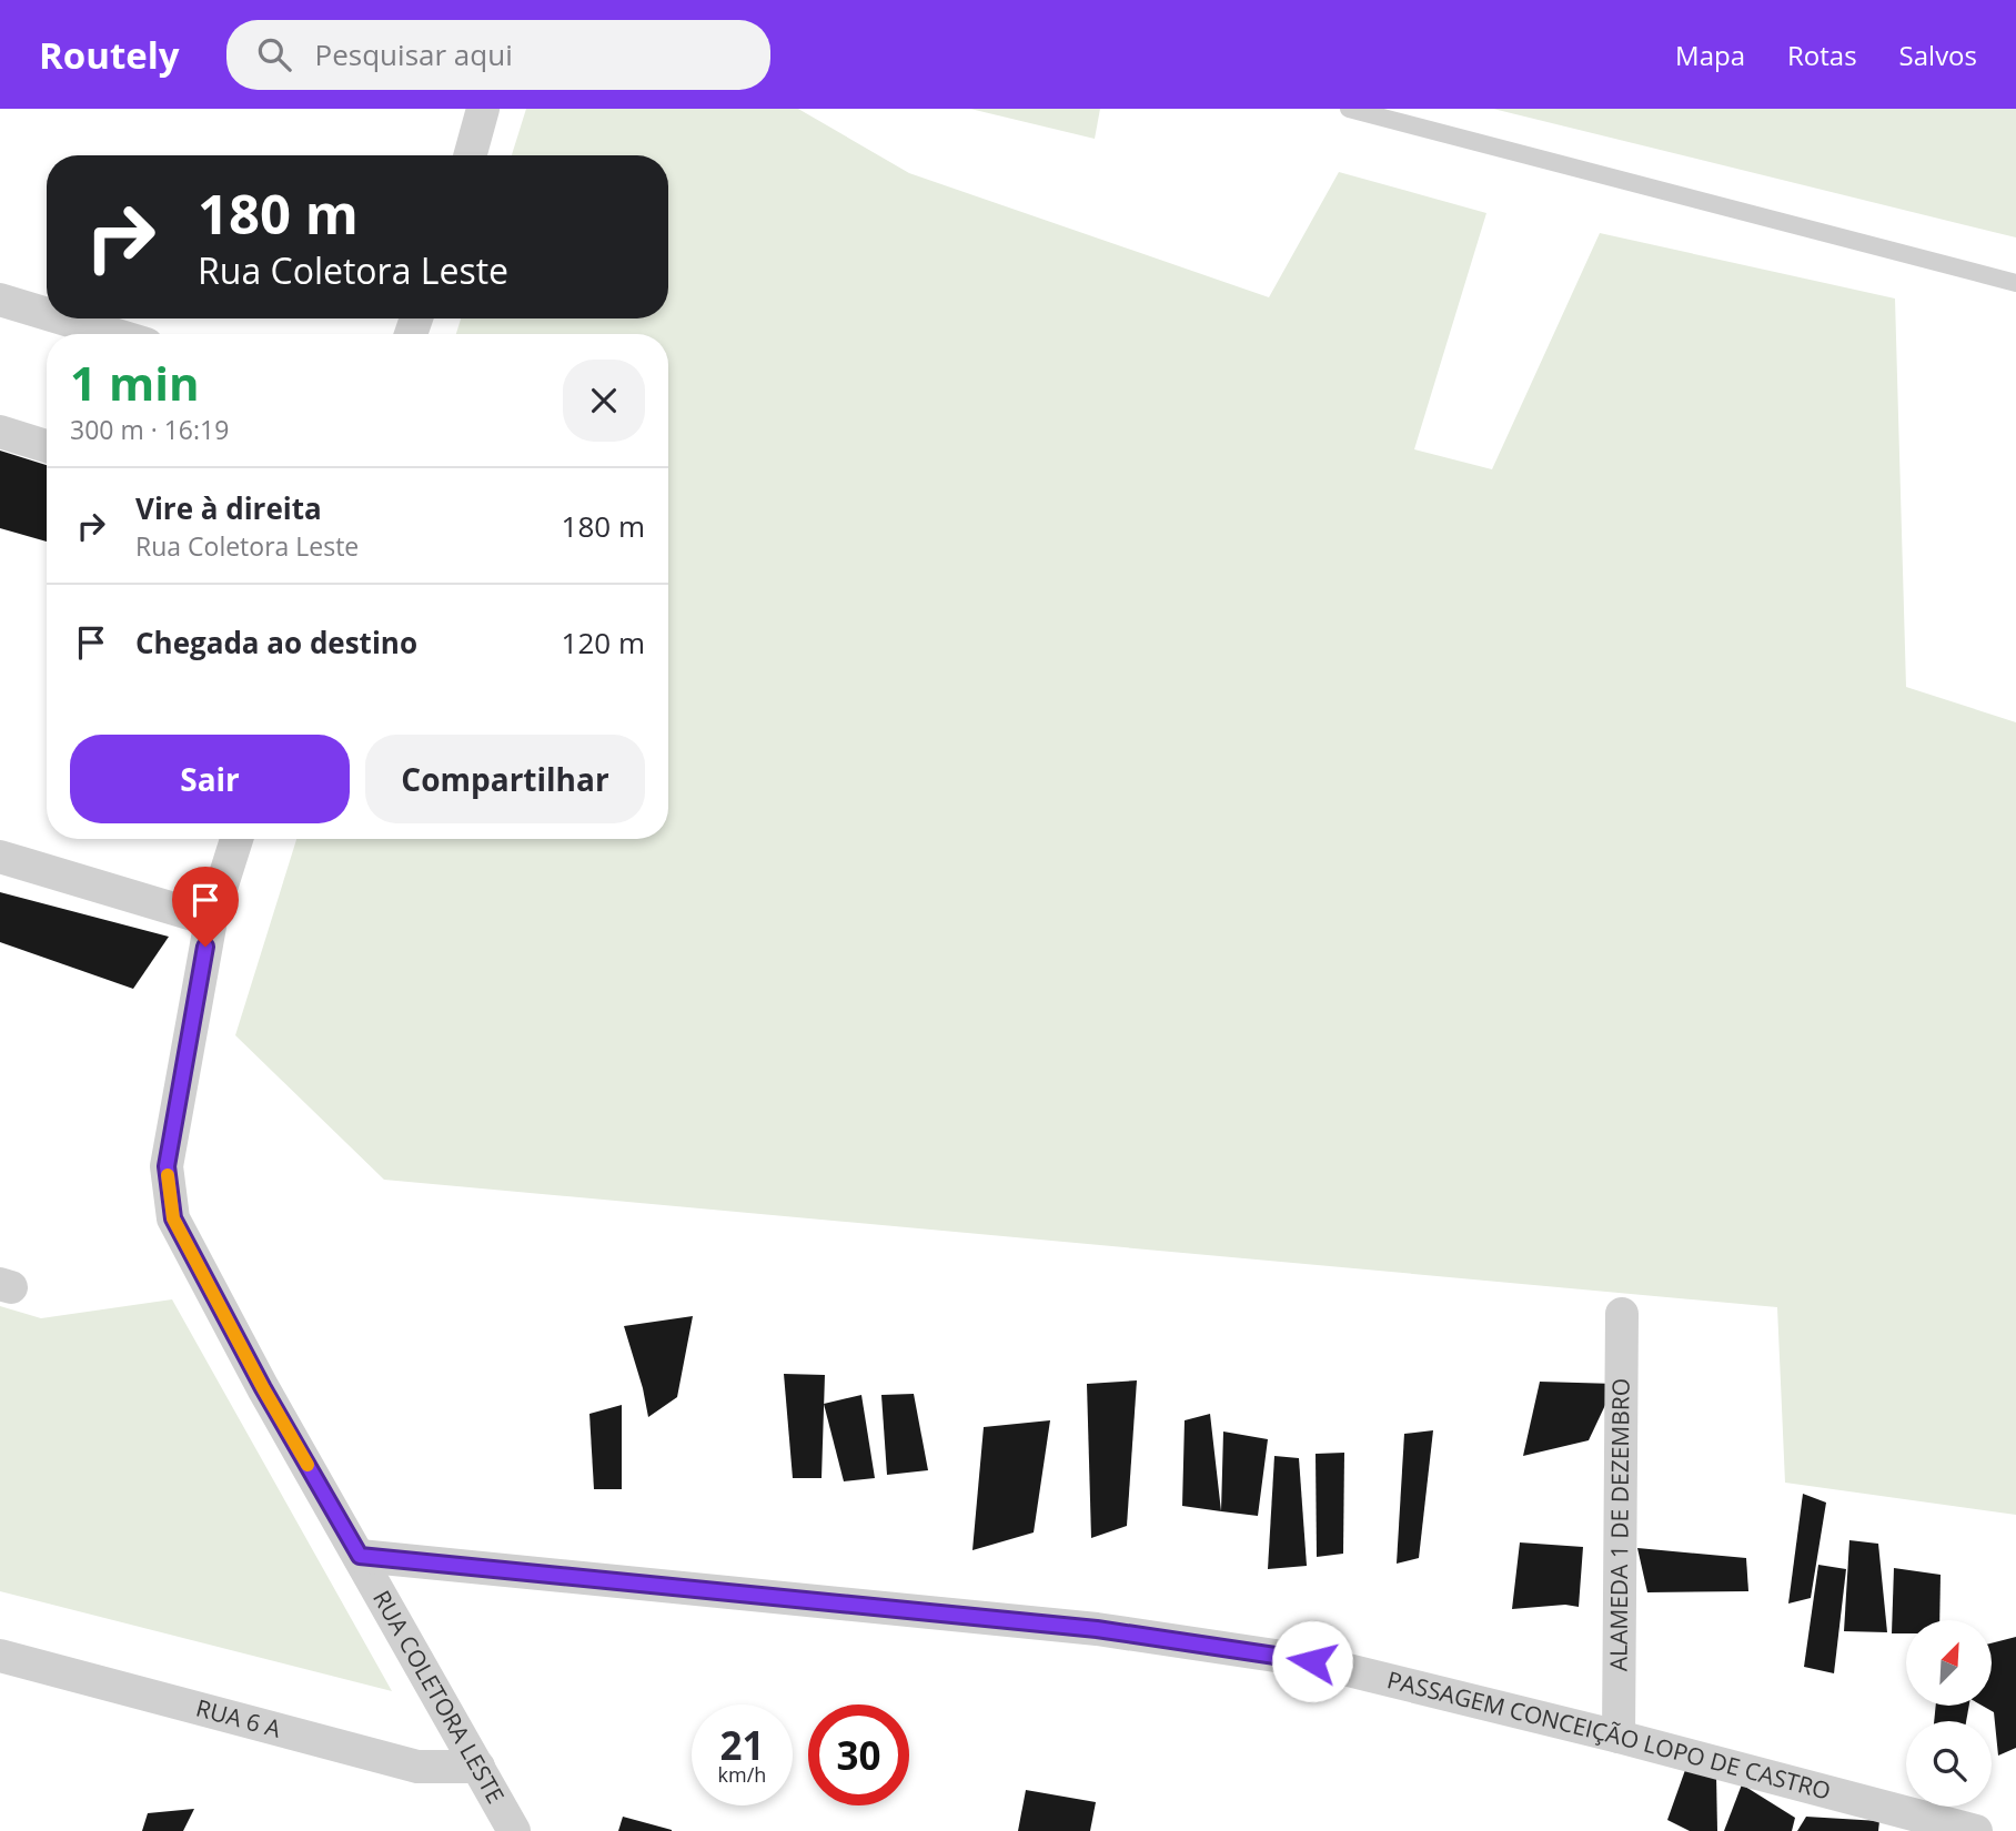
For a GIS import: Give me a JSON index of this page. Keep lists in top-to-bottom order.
{
  "streets": {
    "street": [
      "ALAMEDA 1 DE DEZEMBRO",
      "RUA COLETORA LESTE",
      "RUA 6 A",
      "PASSAGEM CONCEIÇÃO LOPO DE CASTRO"
    ]
  },
  "crossings": [
    ["ALAMEDA 1 DE DEZEMBRO", "PASSAGEM CONCEIÇÃO LOPO DE CASTRO"],
    ["RUA COLETORA LESTE", "RUA 6 A"],
    ["RUA COLETORA LESTE", "PASSAGEM CONCEIÇÃO LOPO DE CASTRO"]
  ],
  "north": "top right",
  "page": {
    "header": "Routely",
    "search": "Pesquisar aqui",
    "nav": ["Mapa", "Rotas", "Salvos"],
    "turn": ["180 m", "Rua Coletora Leste"],
    "heading": ["1 min", "300 m · 16:19"],
    "list": [
      {
        "name": "Vire à direita",
        "note": "Rua Coletora Leste",
        "value": "180 m"
      },
      {
        "name": "Chegada ao destino",
        "value": "120 m"
      }
    ],
    "buttons": ["Sair", "Compartilhar"],
    "speed": "21 km/h",
    "limit": "30"
  }
}
